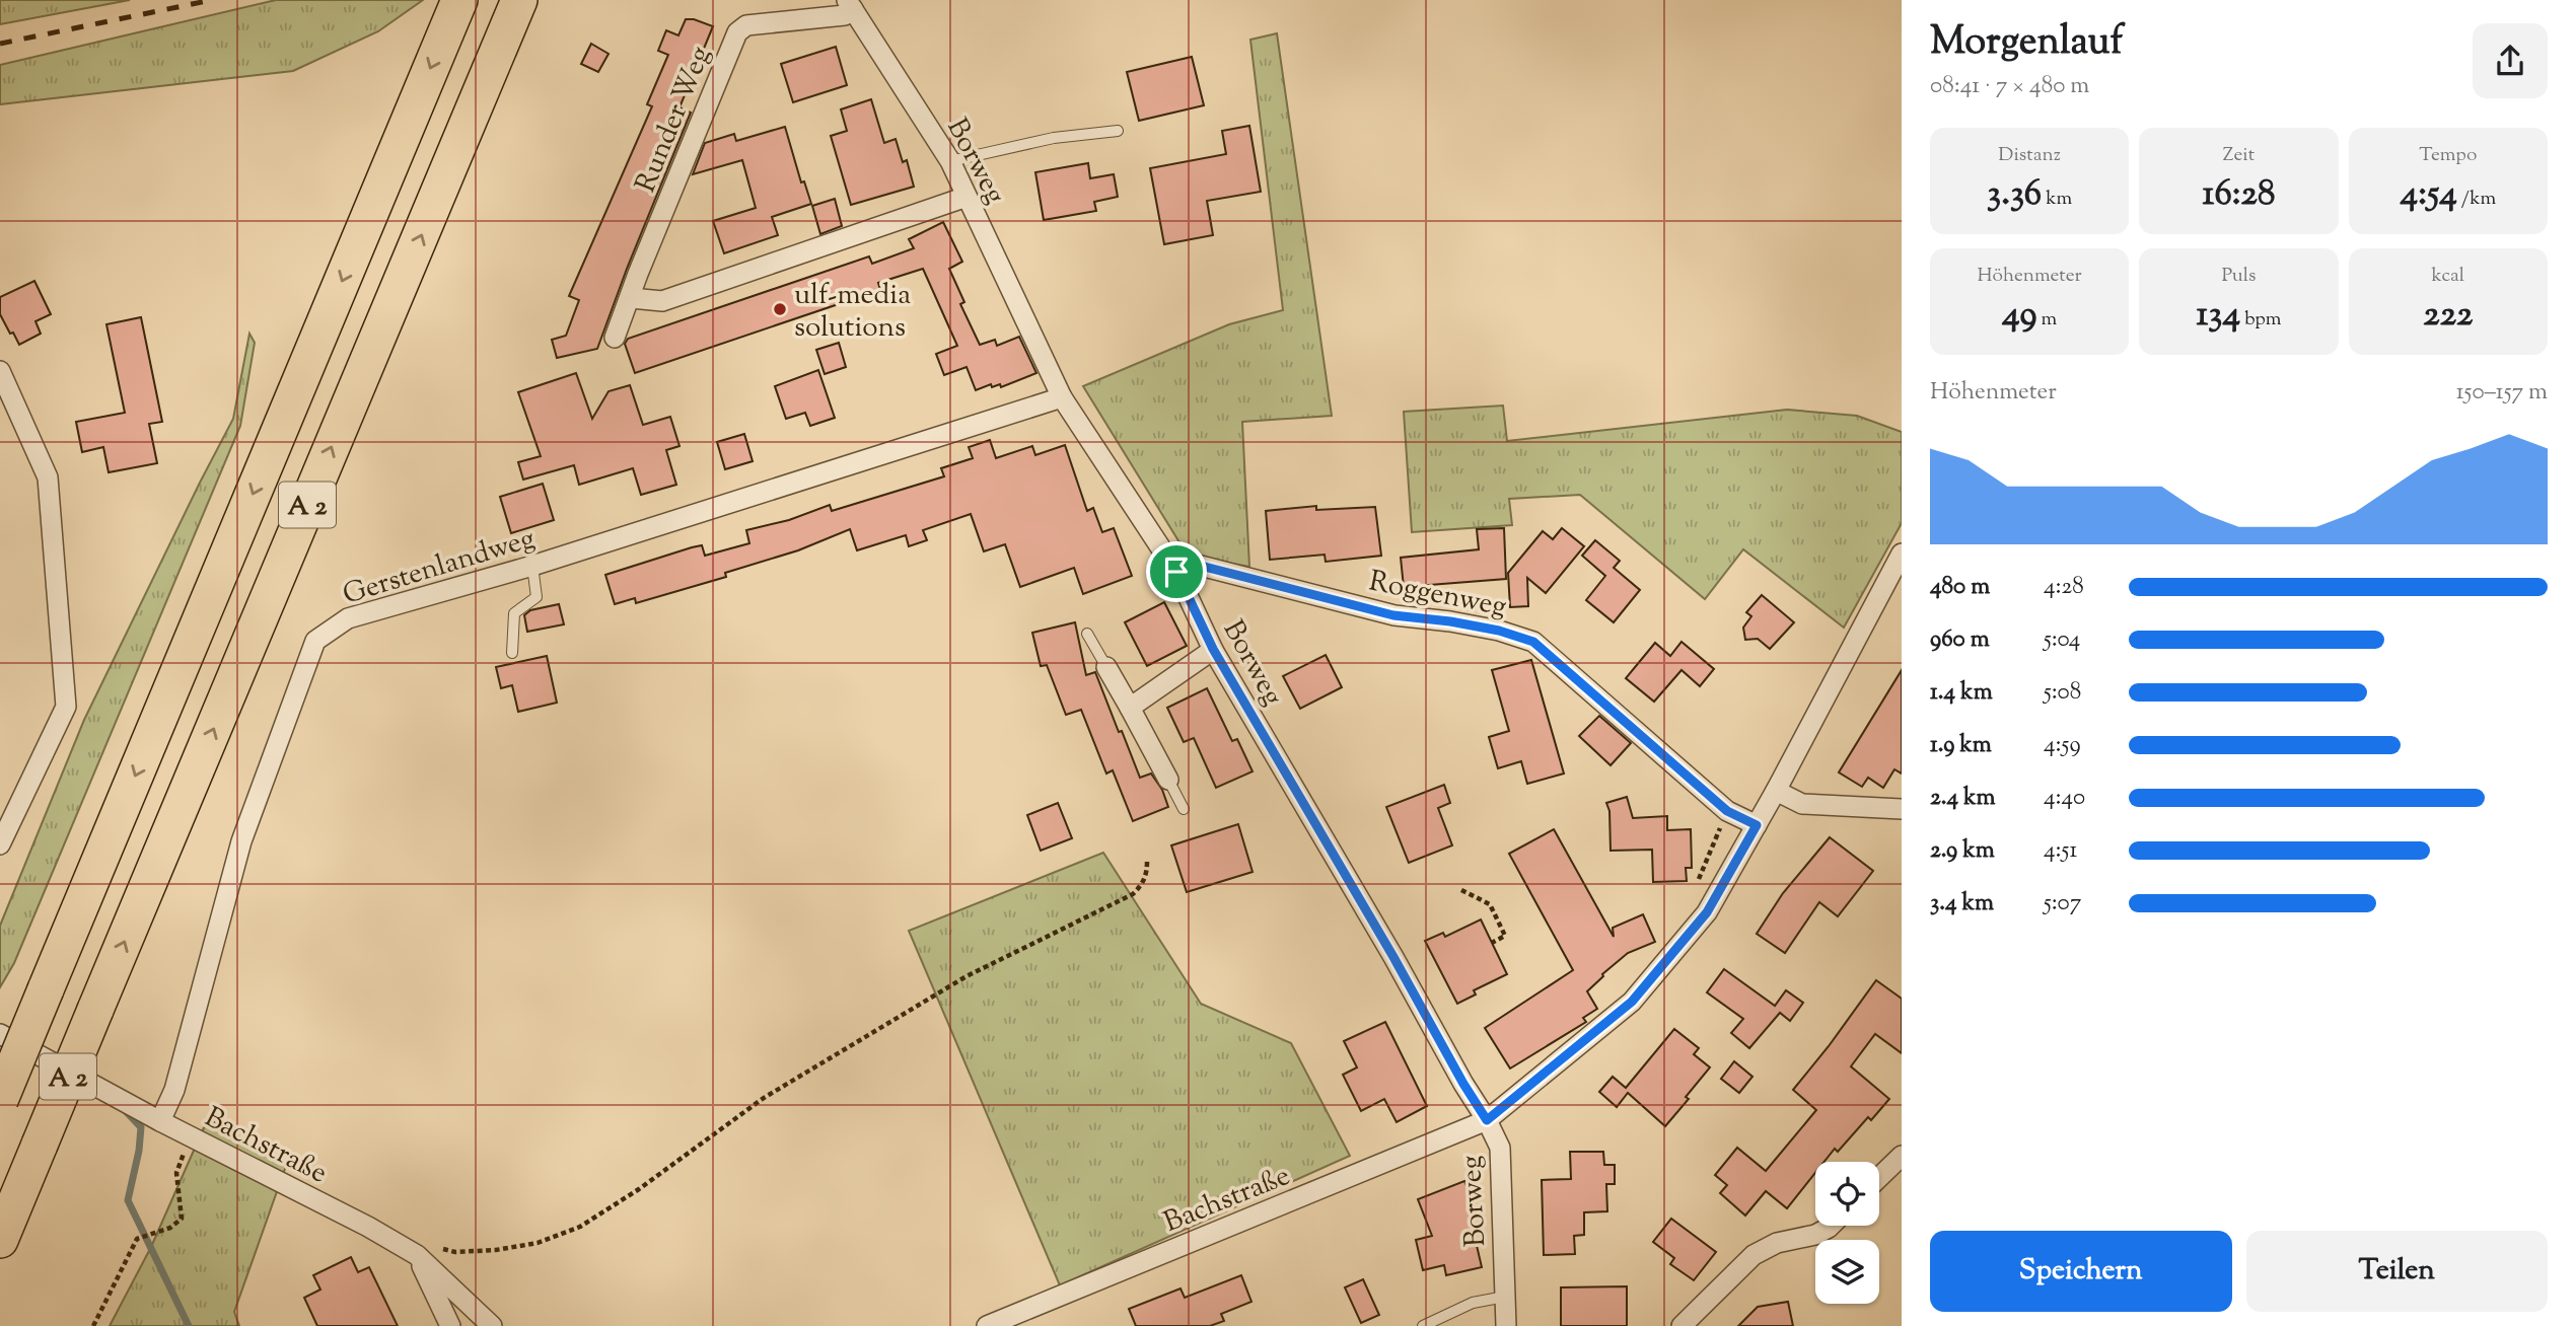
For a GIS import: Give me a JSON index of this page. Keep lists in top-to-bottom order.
{
  "streets": {
    "highway": ["A 2"],
    "street": [
      "Runder Weg",
      "Borweg",
      "Gerstenlandweg",
      "Roggenweg",
      "Bachstraße"
    ]
  },
  "crossings": [
    ["Runder Weg", "Borweg"],
    ["Borweg", "Gerstenlandweg"],
    ["Borweg", "Roggenweg"],
    ["Borweg", "Bachstraße"],
    ["Gerstenlandweg", "Bachstraße"],
    ["Roggenweg", "Bachstraße"]
  ],
  "places": ["ulf-media solutions"],
  "page": {
    "heading": ["Morgenlauf", "08:41 · 7 × 480 m"],
    "stats": [
      ["Distanz", "3.36 km"],
      ["Zeit", "16:28"],
      ["Tempo", "4:54 /km"],
      ["Höhenmeter", "49 m"],
      ["Puls", "134 bpm"],
      ["kcal", "222"]
    ],
    "chart": ["Höhenmeter", "150–157 m"],
    "list": [
      {
        "name": "480 m",
        "note": "4:28"
      },
      {
        "name": "960 m",
        "note": "5:04"
      },
      {
        "name": "1.4 km",
        "note": "5:08"
      },
      {
        "name": "1.9 km",
        "note": "4:59"
      },
      {
        "name": "2.4 km",
        "note": "4:40"
      },
      {
        "name": "2.9 km",
        "note": "4:51"
      },
      {
        "name": "3.4 km",
        "note": "5:07"
      }
    ],
    "buttons": ["Speichern", "Teilen"]
  }
}
